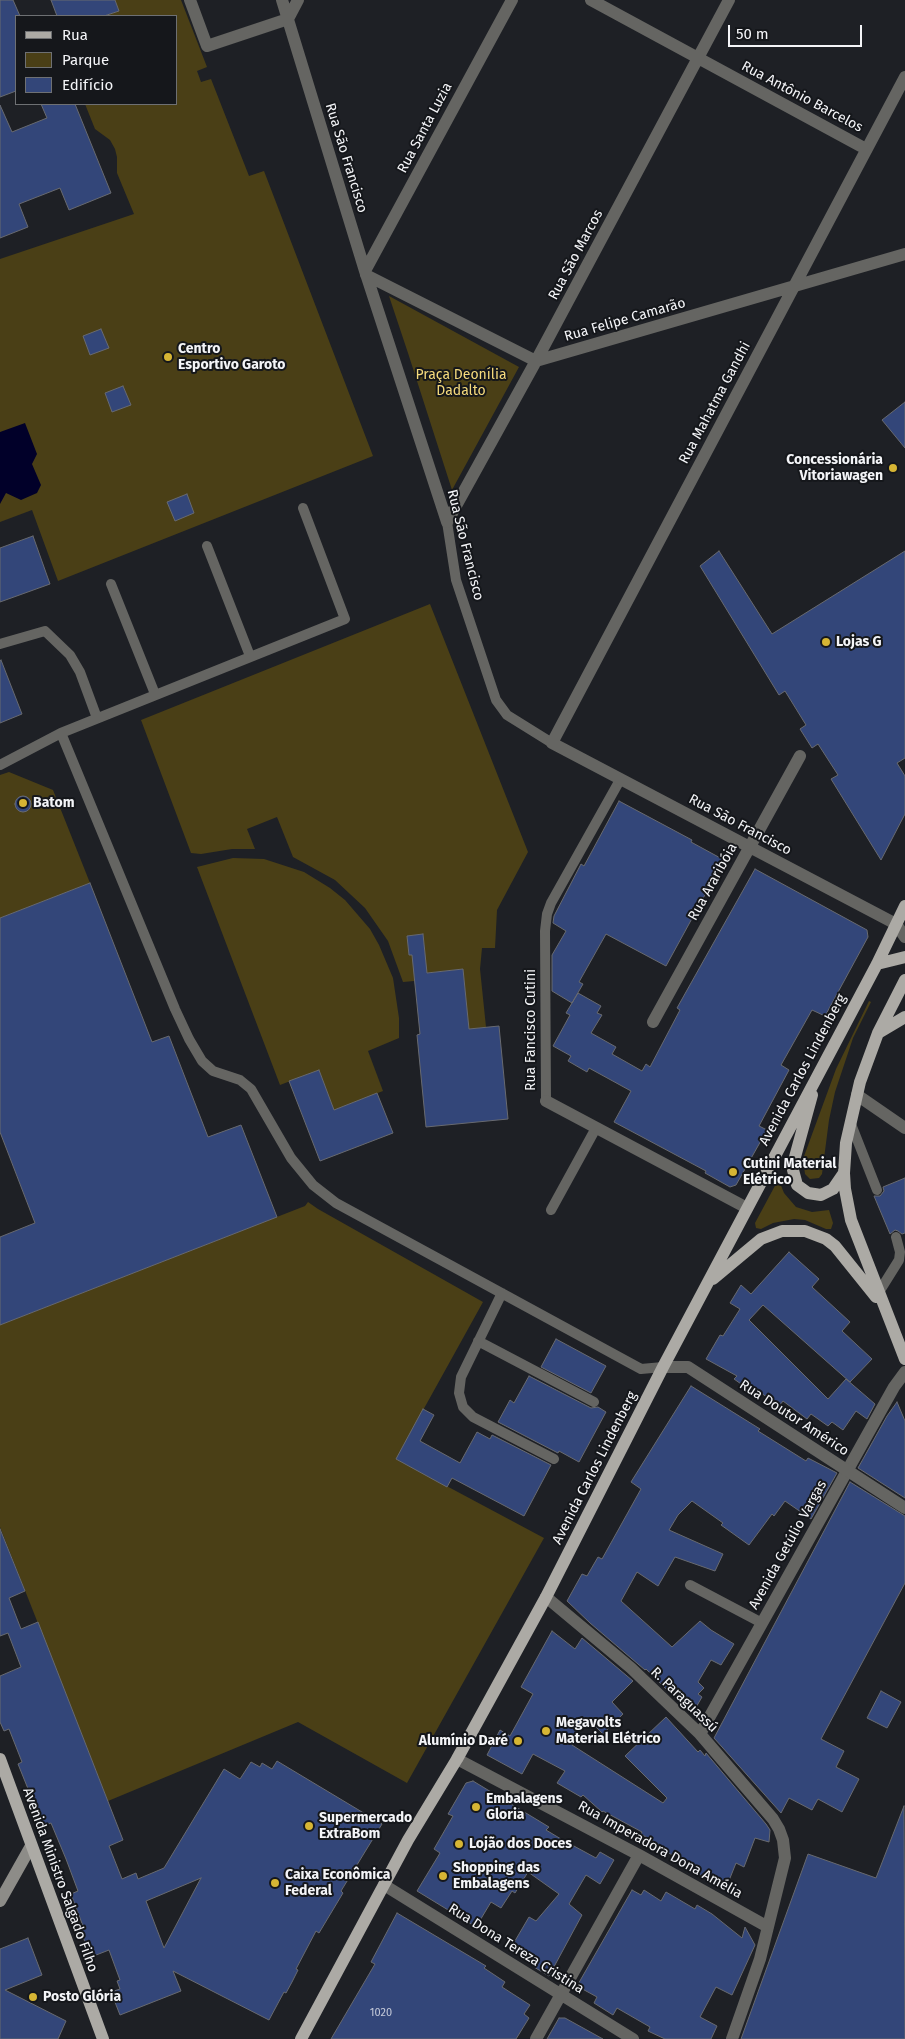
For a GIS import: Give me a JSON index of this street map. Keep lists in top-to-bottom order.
{
  "streets": {
    "main road": ["Avenida Carlos Lindenberg", "Avenida Ministro Salgado Filho"],
    "street": [
      "Rua Antônio Barcelos",
      "Rua Santa Luzia",
      "Rua São Francisco",
      "Rua São Marcos",
      "Rua Felipe Camarão",
      "Rua Mahatma Gandhi",
      "Rua Araribóia",
      "Rua Fancisco Cutini",
      "Rua Doutor Américo",
      "Avenida Getúlio Vargas",
      "R. Paraguassú",
      "Rua Imperadora Dona Amélia",
      "Rua Dona Tereza Cristina"
    ]
  },
  "crossings": [
    ["Rua Antônio Barcelos", "Rua São Marcos"],
    ["Rua Antônio Barcelos", "Rua Mahatma Gandhi"],
    ["Rua Santa Luzia", "Rua São Francisco"],
    ["Rua São Francisco", "Rua São Marcos"],
    ["Rua São Francisco", "Rua Mahatma Gandhi"],
    ["Rua São Francisco", "Rua Araribóia"],
    ["Rua São Francisco", "Rua Fancisco Cutini"],
    ["Rua São Francisco", "Avenida Carlos Lindenberg"],
    ["Rua São Marcos", "Rua Felipe Camarão"],
    ["Rua Felipe Camarão", "Rua Mahatma Gandhi"],
    ["Rua Fancisco Cutini", "Avenida Carlos Lindenberg"],
    ["Avenida Carlos Lindenberg", "Rua Doutor Américo"],
    ["Avenida Carlos Lindenberg", "R. Paraguassú"],
    ["Avenida Carlos Lindenberg", "Rua Imperadora Dona Amélia"],
    ["Avenida Carlos Lindenberg", "Rua Dona Tereza Cristina"],
    ["Rua Doutor Américo", "Avenida Getúlio Vargas"],
    ["Avenida Getúlio Vargas", "R. Paraguassú"],
    ["R. Paraguassú", "Rua Imperadora Dona Amélia"]
  ],
  "parks": ["Praça Deonília Dadalto"],
  "places": [
    "Centro Esportivo Garoto",
    "Concessionária Vitoriawagen",
    "Lojas G",
    "Batom",
    "Cutini Material Elétrico",
    "Megavolts Material Elétrico",
    "Alumínio Daré",
    "Embalagens Gloria",
    "Supermercado ExtraBom",
    "Lojão dos Doces",
    "Shopping das Embalagens",
    "Caixa Econômica Federal",
    "Posto Glória"
  ],
  "house_numbers": ["1020"],
  "legend": ["Rua", "Parque", "Edifício"],
  "scale_bar": "50 m"
}
